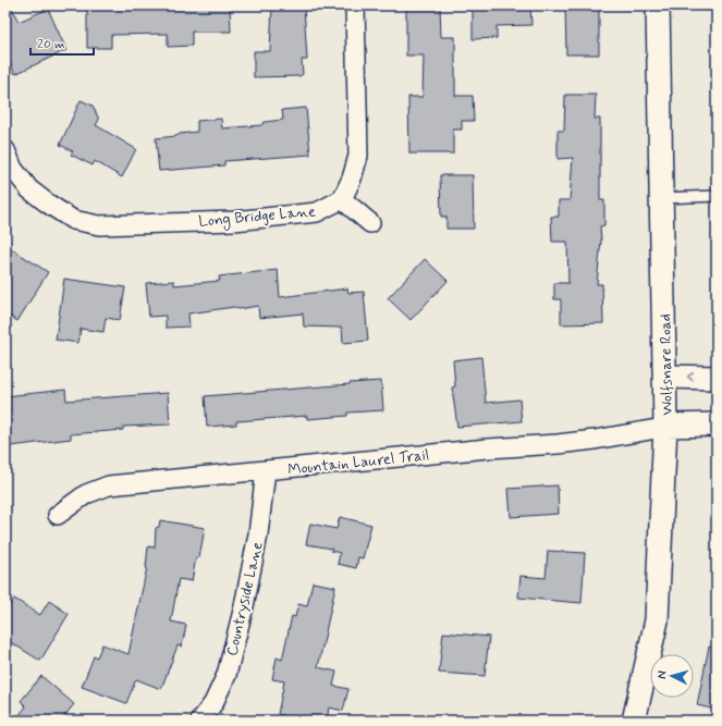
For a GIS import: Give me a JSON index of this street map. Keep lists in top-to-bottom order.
{
  "streets": {
    "street": [
      "Long Bridge Lane",
      "Wolfsnare Road",
      "Mountain Laurel Trail",
      "Countryside Lane"
    ]
  },
  "crossings": [
    ["Wolfsnare Road", "Mountain Laurel Trail"],
    ["Mountain Laurel Trail", "Countryside Lane"]
  ],
  "scale_bar": "20 m",
  "north": "left"
}
